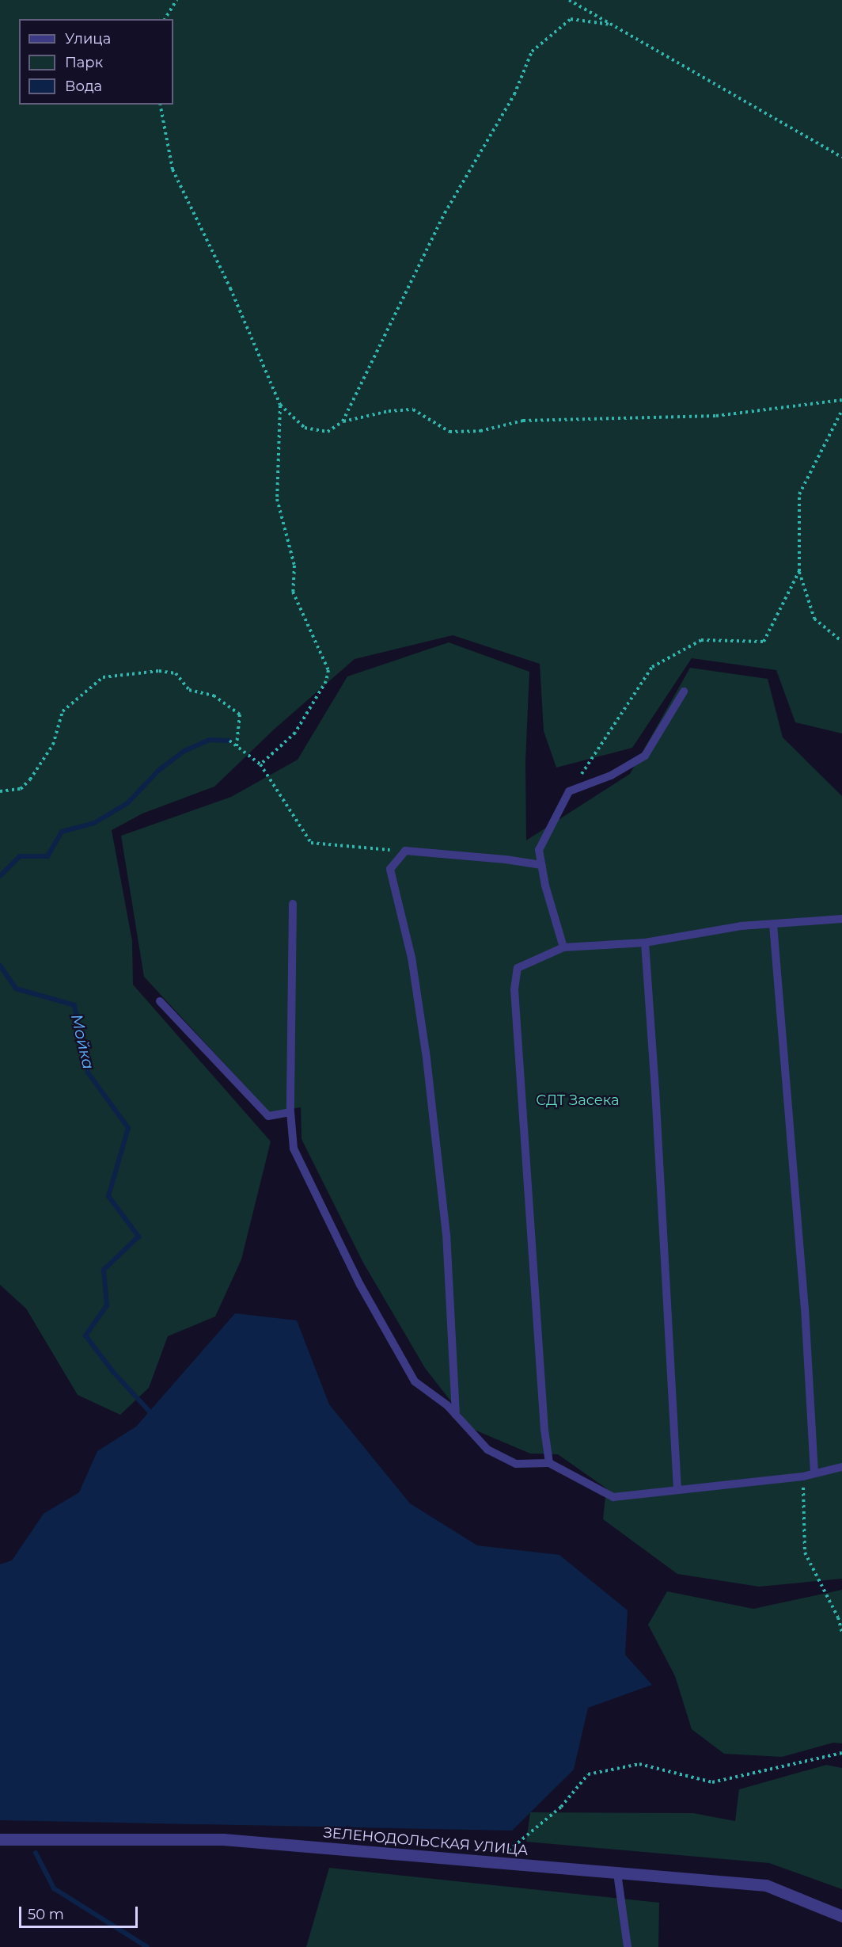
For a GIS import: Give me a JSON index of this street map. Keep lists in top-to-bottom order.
{
  "streets": {
    "street": ["ЗЕЛЕНОДОЛЬСКАЯ УЛИЦА"]
  },
  "water": ["Мойка"],
  "parks": ["СДТ Засека"],
  "legend": ["Улица", "Парк", "Вода"],
  "scale_bar": "50 m"
}
